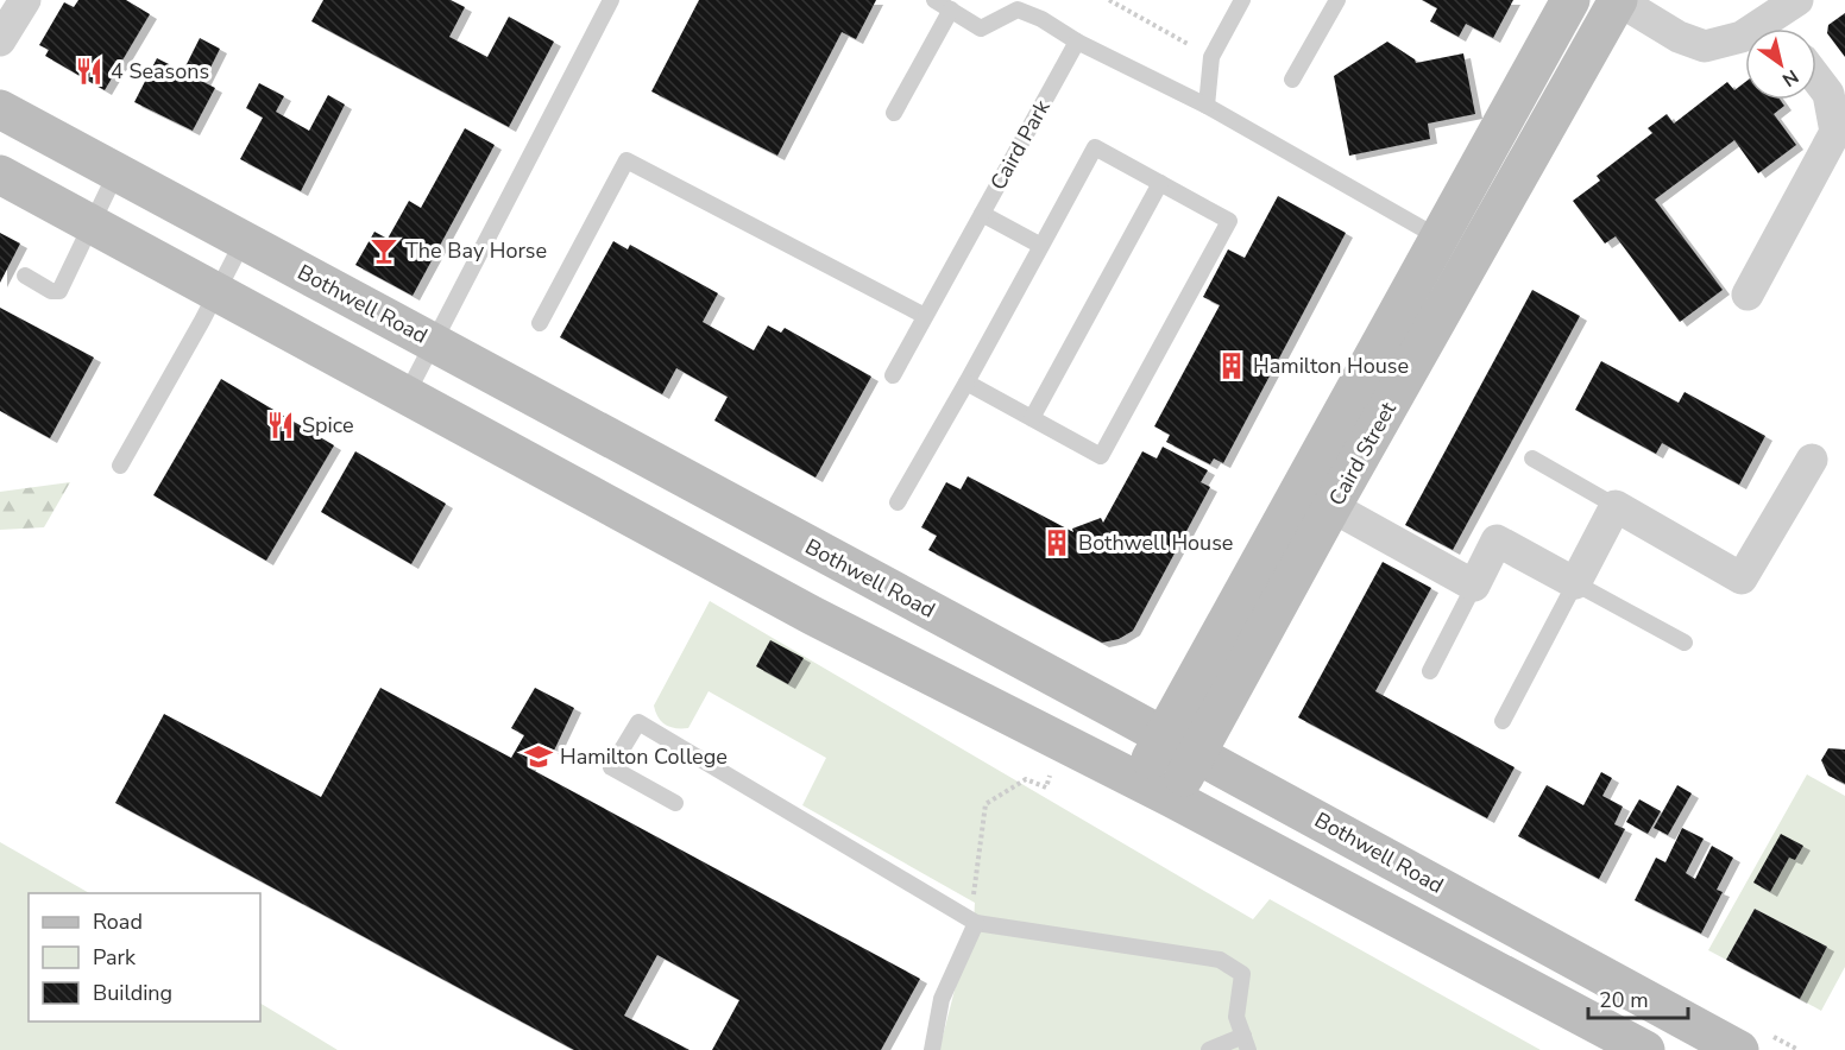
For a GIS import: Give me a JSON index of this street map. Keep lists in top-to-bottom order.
{
  "streets": {
    "main road": ["Bothwell Road", "Caird Street"],
    "lane": ["Caird Park"]
  },
  "crossings": [
    ["Bothwell Road", "Caird Street"]
  ],
  "places": {
    "restaurant": ["4 Seasons", "Spice"],
    "bar": ["The Bay Horse"],
    "building": ["Hamilton House", "Bothwell House"],
    "school or university": ["Hamilton College"]
  },
  "legend": ["Road", "Park", "Building"],
  "scale_bar": "20 m",
  "north": "bottom right"
}
